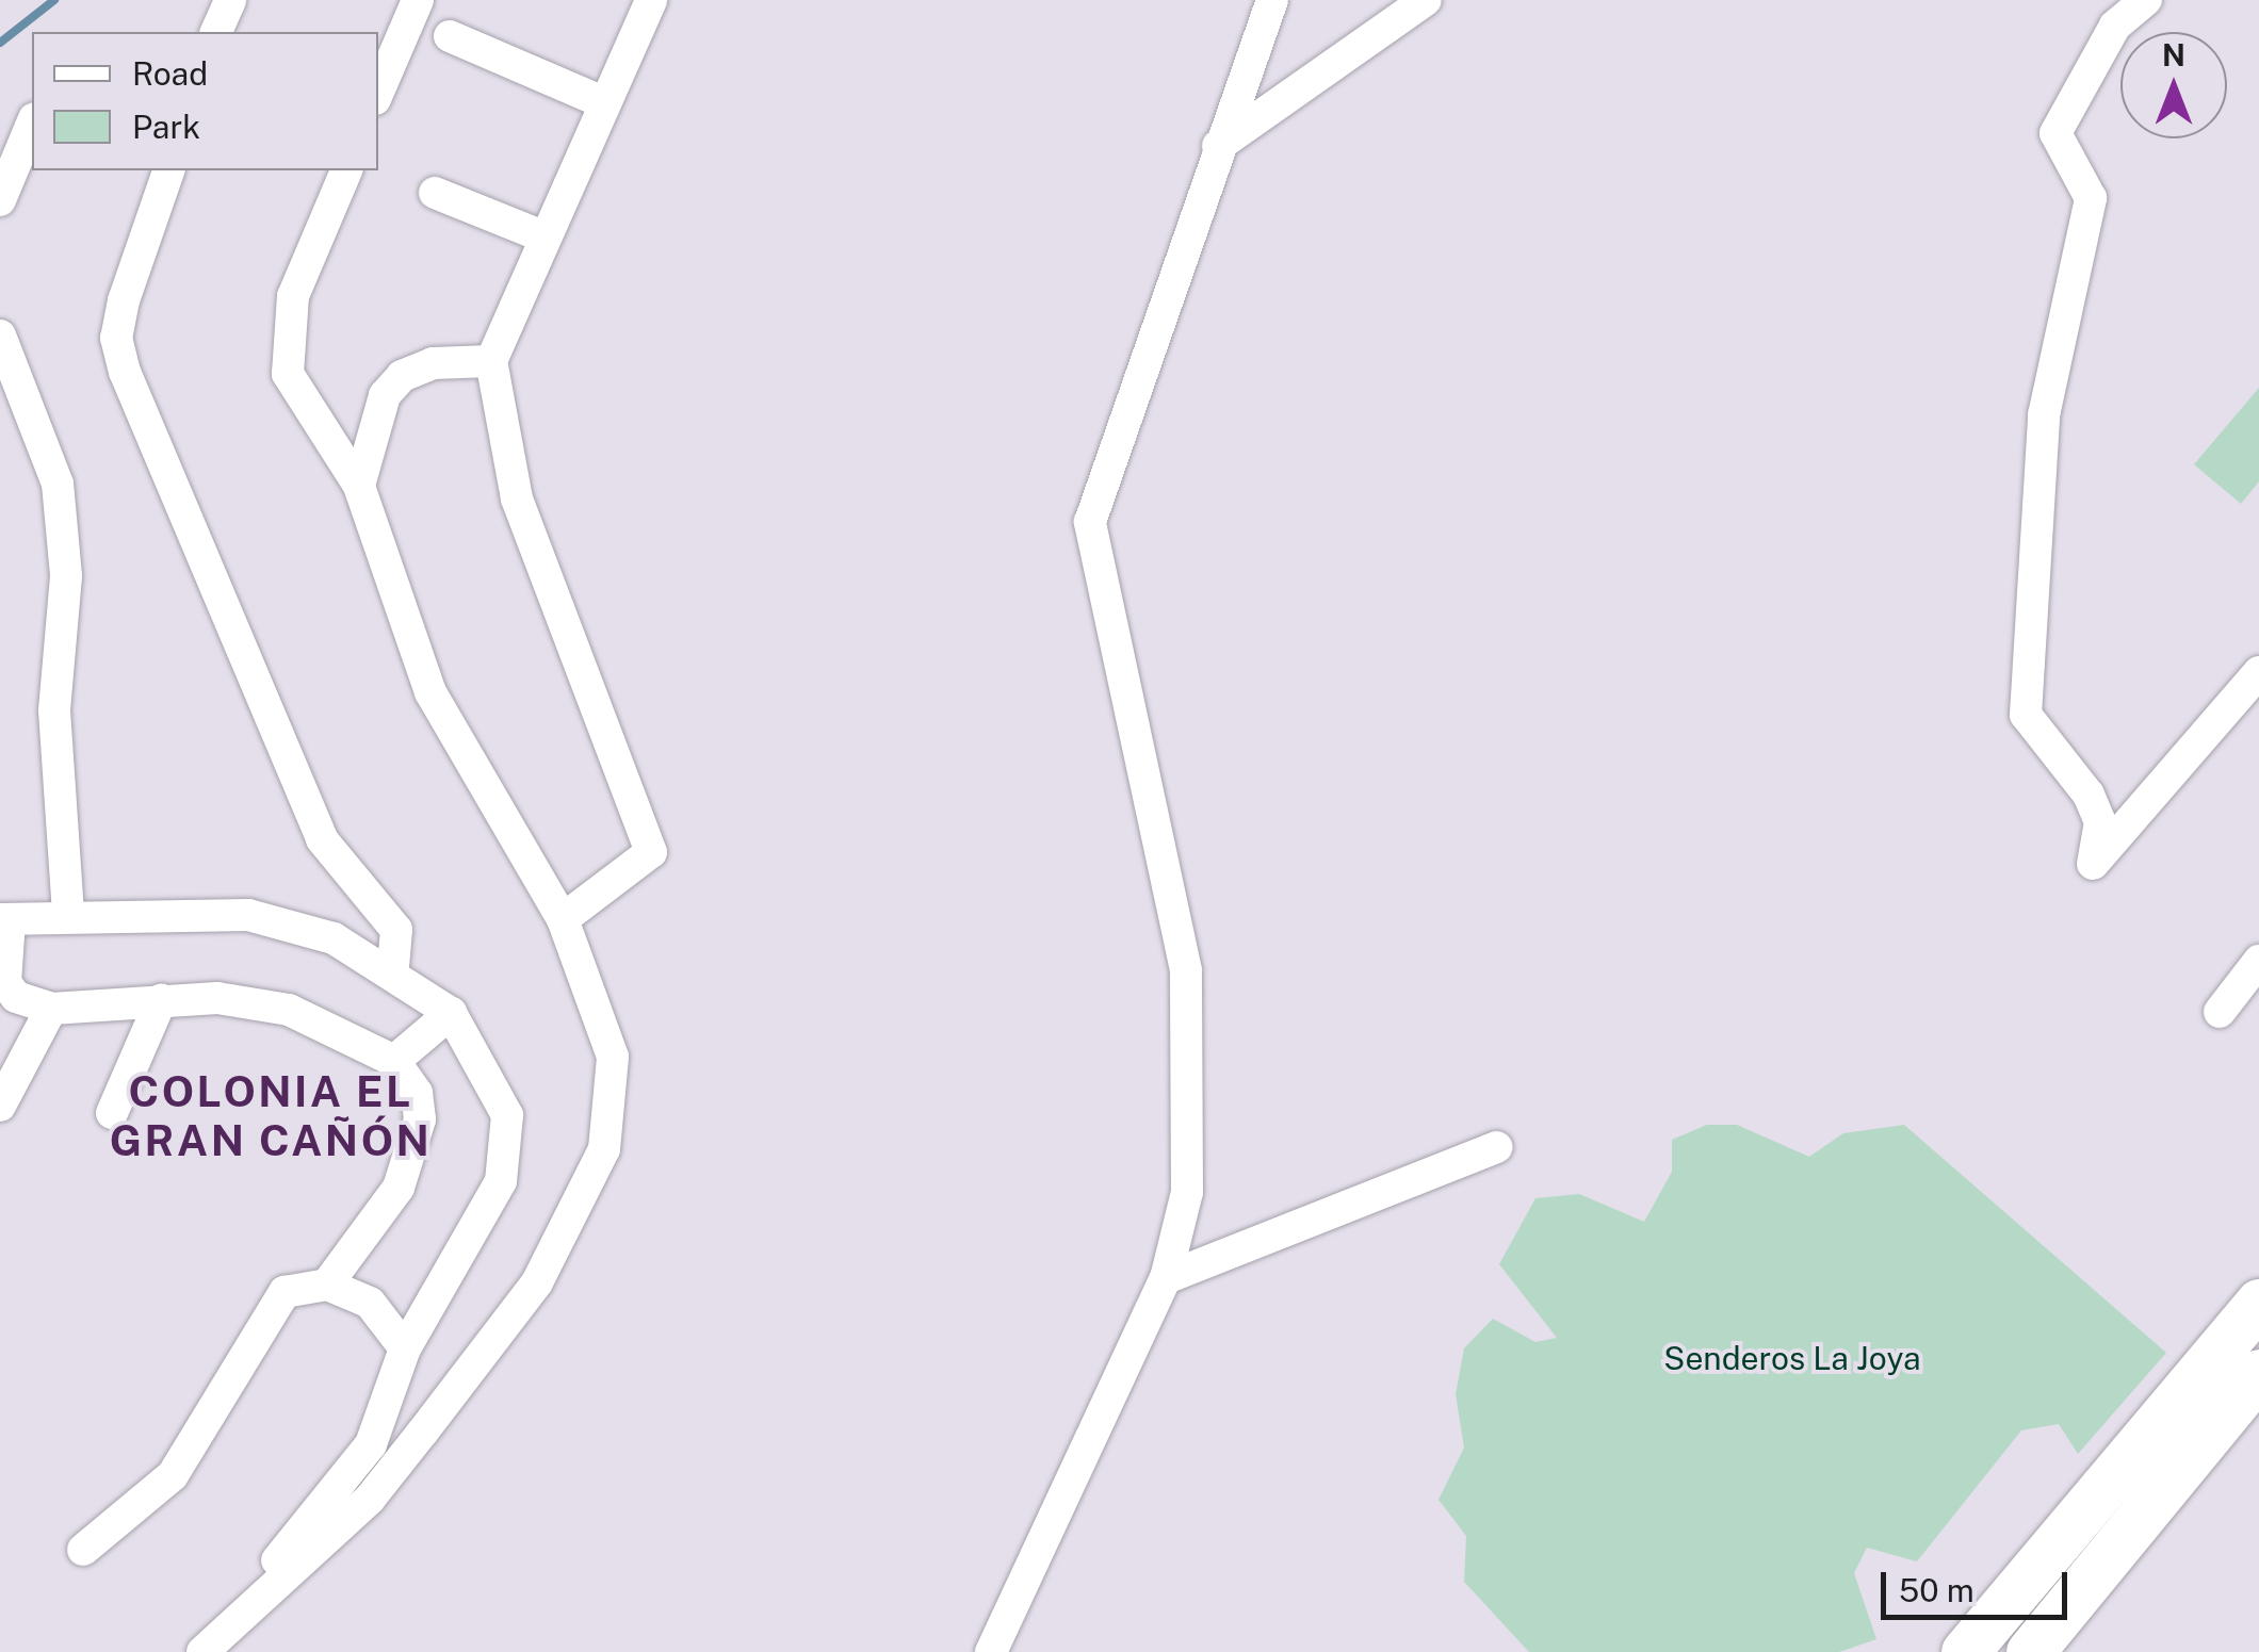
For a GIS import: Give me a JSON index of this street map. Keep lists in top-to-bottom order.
{
  "districts": ["COLONIA EL GRAN CAÑÓN"],
  "parks": ["Senderos La Joya"],
  "legend": ["Road", "Park"],
  "scale_bar": "50 m",
  "north": "top"
}
